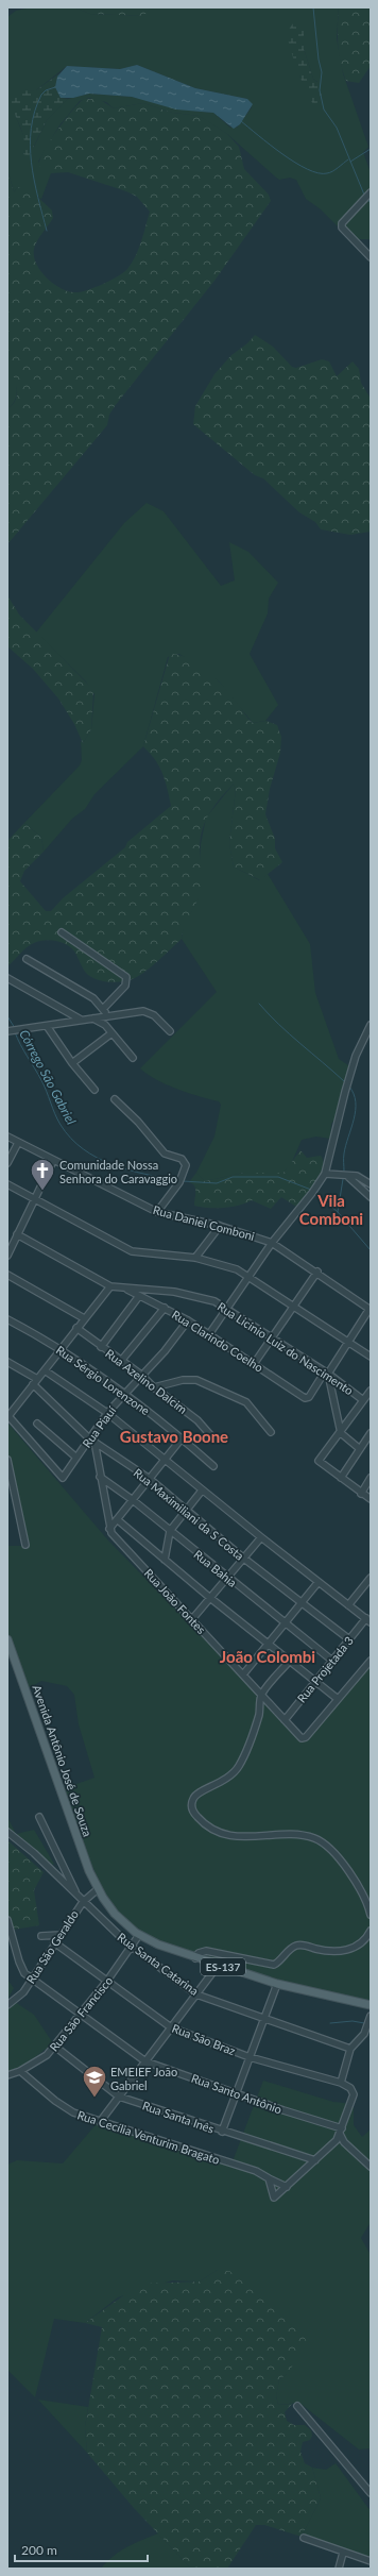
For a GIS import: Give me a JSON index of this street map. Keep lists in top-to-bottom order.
{
  "streets": {
    "main road": ["Avenida Antônio José de Souza", "ES-137"],
    "street": [
      "Rua Daniel Comboni",
      "Rua Clarindo Coelho",
      "Rua Licinio Luiz do Nascimento",
      "Rua Sérgio Lorenzone",
      "Rua Azelino Dalcim",
      "Rua Piauí",
      "Rua Maximiliani da S Costa",
      "Rua Bahia",
      "Rua João Fontes",
      "Rua Projetada 3",
      "Rua São Geraldo",
      "Rua Santa Catarina",
      "Rua São Francisco",
      "Rua São Braz",
      "Rua Santo Antônio",
      "Rua Santa Inês",
      "Rua Cecília Venturim Bragato"
    ]
  },
  "crossings": [
    ["Rua Clarindo Coelho", "Rua Licinio Luiz do Nascimento"],
    ["Rua Clarindo Coelho", "Rua Piauí"],
    ["Rua Sérgio Lorenzone", "Rua Piauí"],
    ["Rua Azelino Dalcim", "Rua Piauí"],
    ["Rua Piauí", "Rua Maximiliani da S Costa"],
    ["Rua Piauí", "Rua João Fontes"],
    ["Rua Maximiliani da S Costa", "Rua João Fontes"],
    ["Rua Maximiliani da S Costa", "Rua Projetada 3"],
    ["Rua Bahia", "Rua João Fontes"],
    ["Rua Bahia", "Rua Projetada 3"],
    ["Rua João Fontes", "Rua Projetada 3"],
    ["Avenida Antônio José de Souza", "Rua São Geraldo"],
    ["Avenida Antônio José de Souza", "ES-137"],
    ["Rua São Geraldo", "Rua Santa Catarina"],
    ["Rua São Geraldo", "ES-137"],
    ["Rua São Geraldo", "Rua São Braz"],
    ["Rua São Geraldo", "Rua Santo Antônio"],
    ["Rua Santa Catarina", "Rua São Francisco"],
    ["ES-137", "Rua São Francisco"],
    ["Rua São Francisco", "Rua São Braz"],
    ["Rua São Francisco", "Rua Santo Antônio"],
    ["Rua São Francisco", "Rua Santa Inês"],
    ["Rua São Francisco", "Rua Cecília Venturim Bragato"]
  ],
  "districts": ["Vila Comboni", "Gustavo Boone", "João Colombi"],
  "water": ["Córrego São Gabriel"],
  "places": {
    "church": ["Comunidade Nossa Senhora do Caravaggio"],
    "school or university": ["EMEIEF João Gabriel"]
  },
  "scale_bar": "200 m"
}
